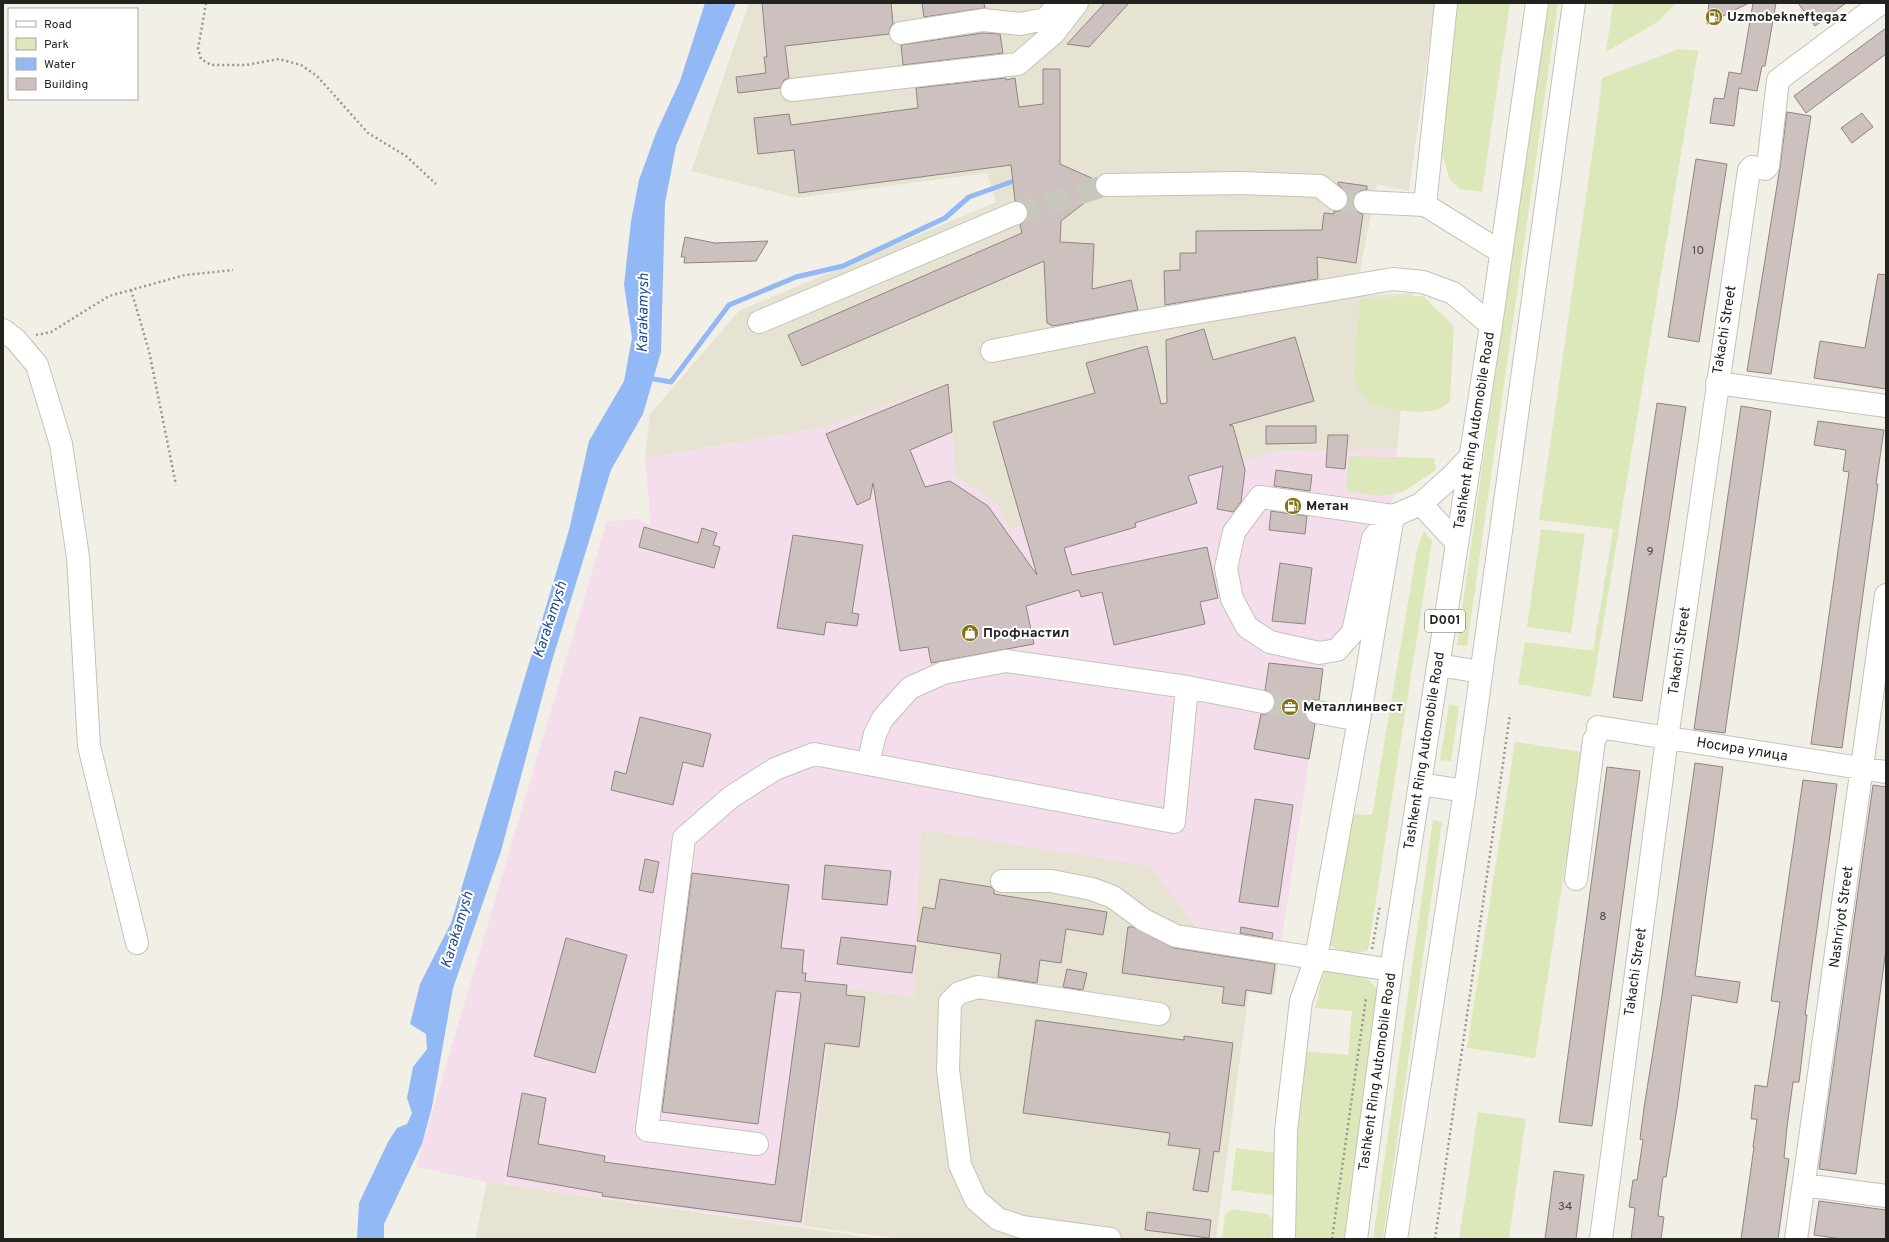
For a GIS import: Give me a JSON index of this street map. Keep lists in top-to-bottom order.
{
  "streets": {
    "main road": [
      "Takachi Street",
      "Tashkent Ring Automobile Road",
      "D001",
      "Носира улица",
      "Nashriyot Street"
    ]
  },
  "crossings": [
    ["Takachi Street", "Носира улица"],
    ["Носира улица", "Nashriyot Street"]
  ],
  "water": ["Karakamysh"],
  "places": {
    "fuel station": ["Uzmobekneftegaz", "Метан"],
    "shop": ["Профнастил"],
    "office": ["Металлинвест"]
  },
  "house_numbers": [
    "10",
    "9",
    "8",
    "34"
  ],
  "legend": [
    "Road",
    "Park",
    "Water",
    "Building"
  ]
}
